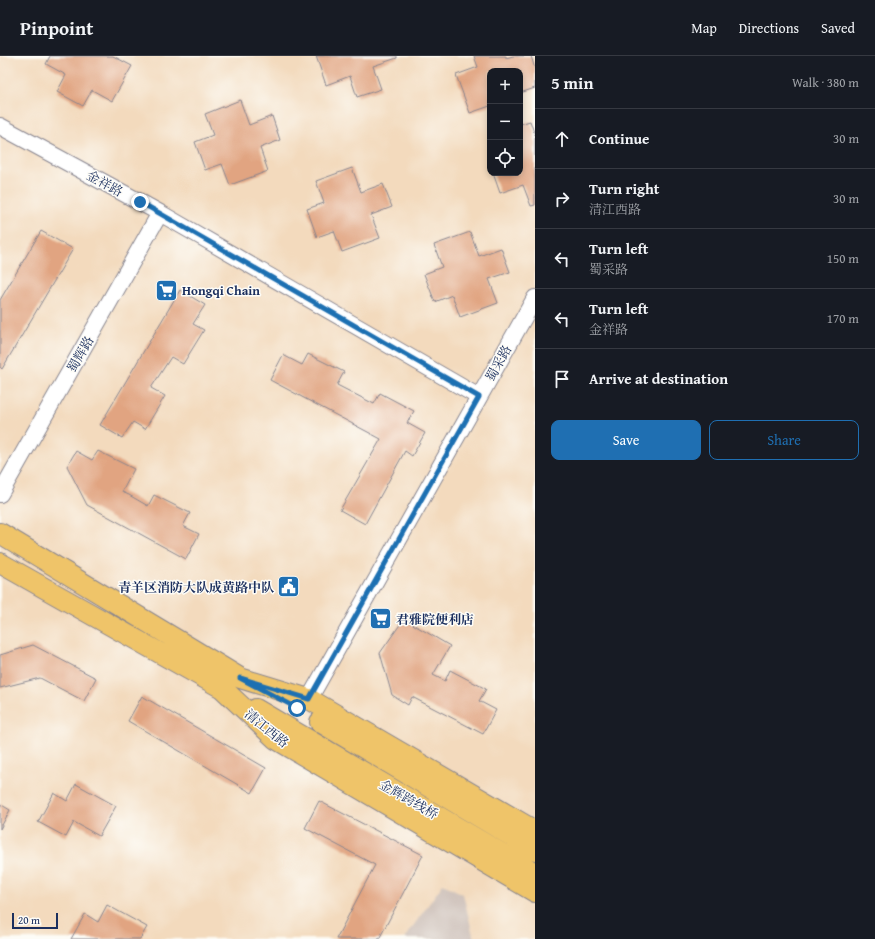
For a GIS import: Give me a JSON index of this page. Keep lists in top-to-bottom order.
{
  "streets": {
    "main road": ["清江西路", "金辉跨线桥"],
    "street": ["金祥路", "蜀辉路", "蜀采路"]
  },
  "crossings": [
    ["金祥路", "蜀辉路"],
    ["金祥路", "蜀采路"],
    ["蜀采路", "金辉跨线桥"],
    ["清江西路", "金辉跨线桥"]
  ],
  "places": {
    "supermarket": ["Hongqi Chain", "君雅院便利店"],
    "public building": ["青羊区消防大队成黄路中队"]
  },
  "scale_bar": "20 m",
  "page": {
    "header": "Pinpoint",
    "nav": ["Map", "Directions", "Saved"],
    "heading": ["5 min", "Walk · 380 m"],
    "map_buttons": ["+", "−"],
    "list": [
      ["Continue", "30 m"],
      ["Turn right", "清江西路", "30 m"],
      ["Turn left", "蜀采路", "150 m"],
      ["Turn left", "金祥路", "170 m"],
      "Arrive at destination"
    ],
    "buttons": ["Save", "Share"],
    "scale": "20 m"
  }
}
